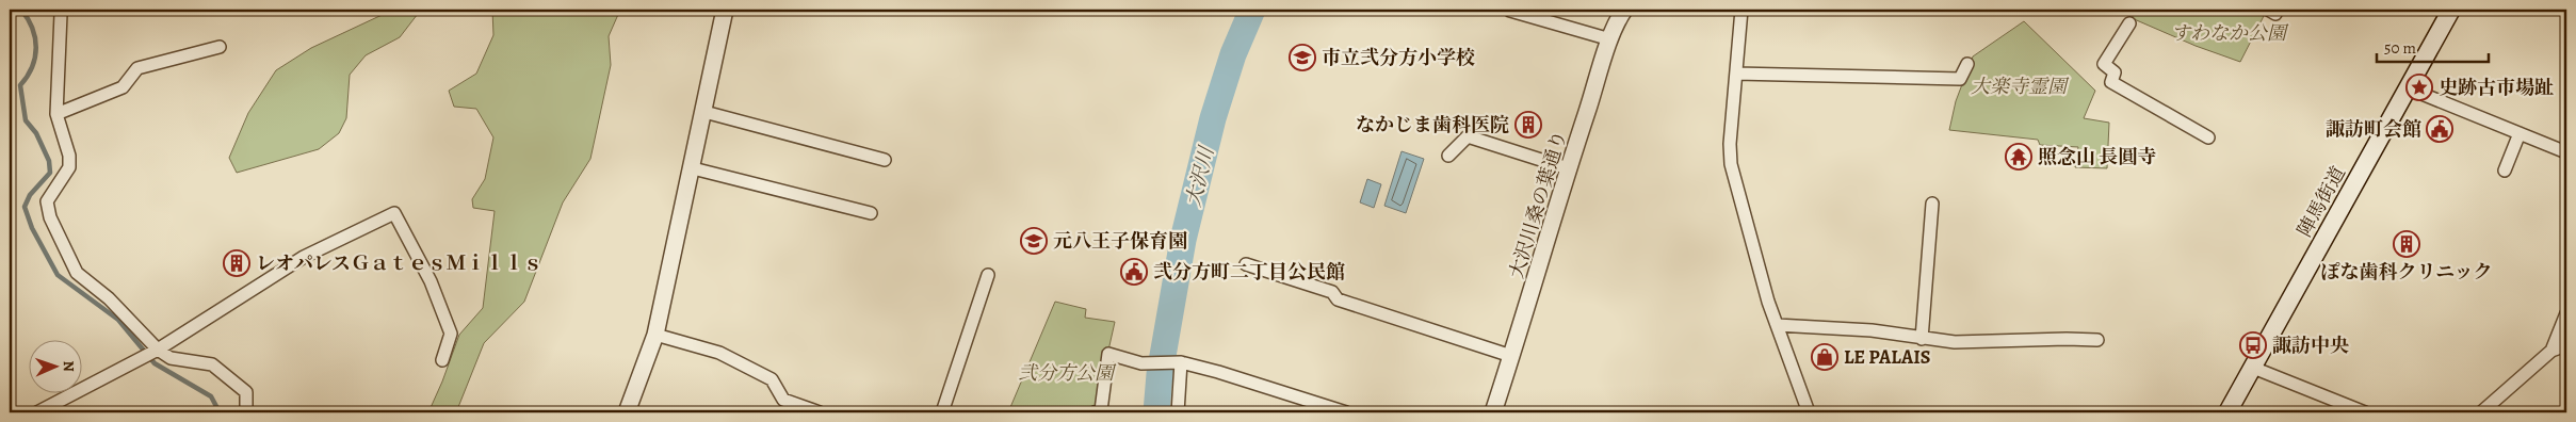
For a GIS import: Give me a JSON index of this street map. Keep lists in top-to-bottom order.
{
  "streets": {
    "main road": ["陣馬街道"],
    "street": ["大沢川桑の葉通り"]
  },
  "water": ["大沢川"],
  "parks": ["すわなか公園", "大楽寺霊園", "弐分方公園"],
  "places": {
    "school or university": ["市立弐分方小学校", "元八王子保育園"],
    "place": ["史跡古市場趾"],
    "building": ["なかじま歯科医院", "ぽな歯科クリニック", "レオパレスＧａｔｅｓＭｉｌｌｓ"],
    "public building": ["諏訪町会館", "弐分方町二丁目公民館"],
    "temple": ["照念山 長圓寺"],
    "bus stop": ["諏訪中央"],
    "shop": ["LE PALAIS"]
  },
  "scale_bar": "50 m",
  "north": "right"
}
